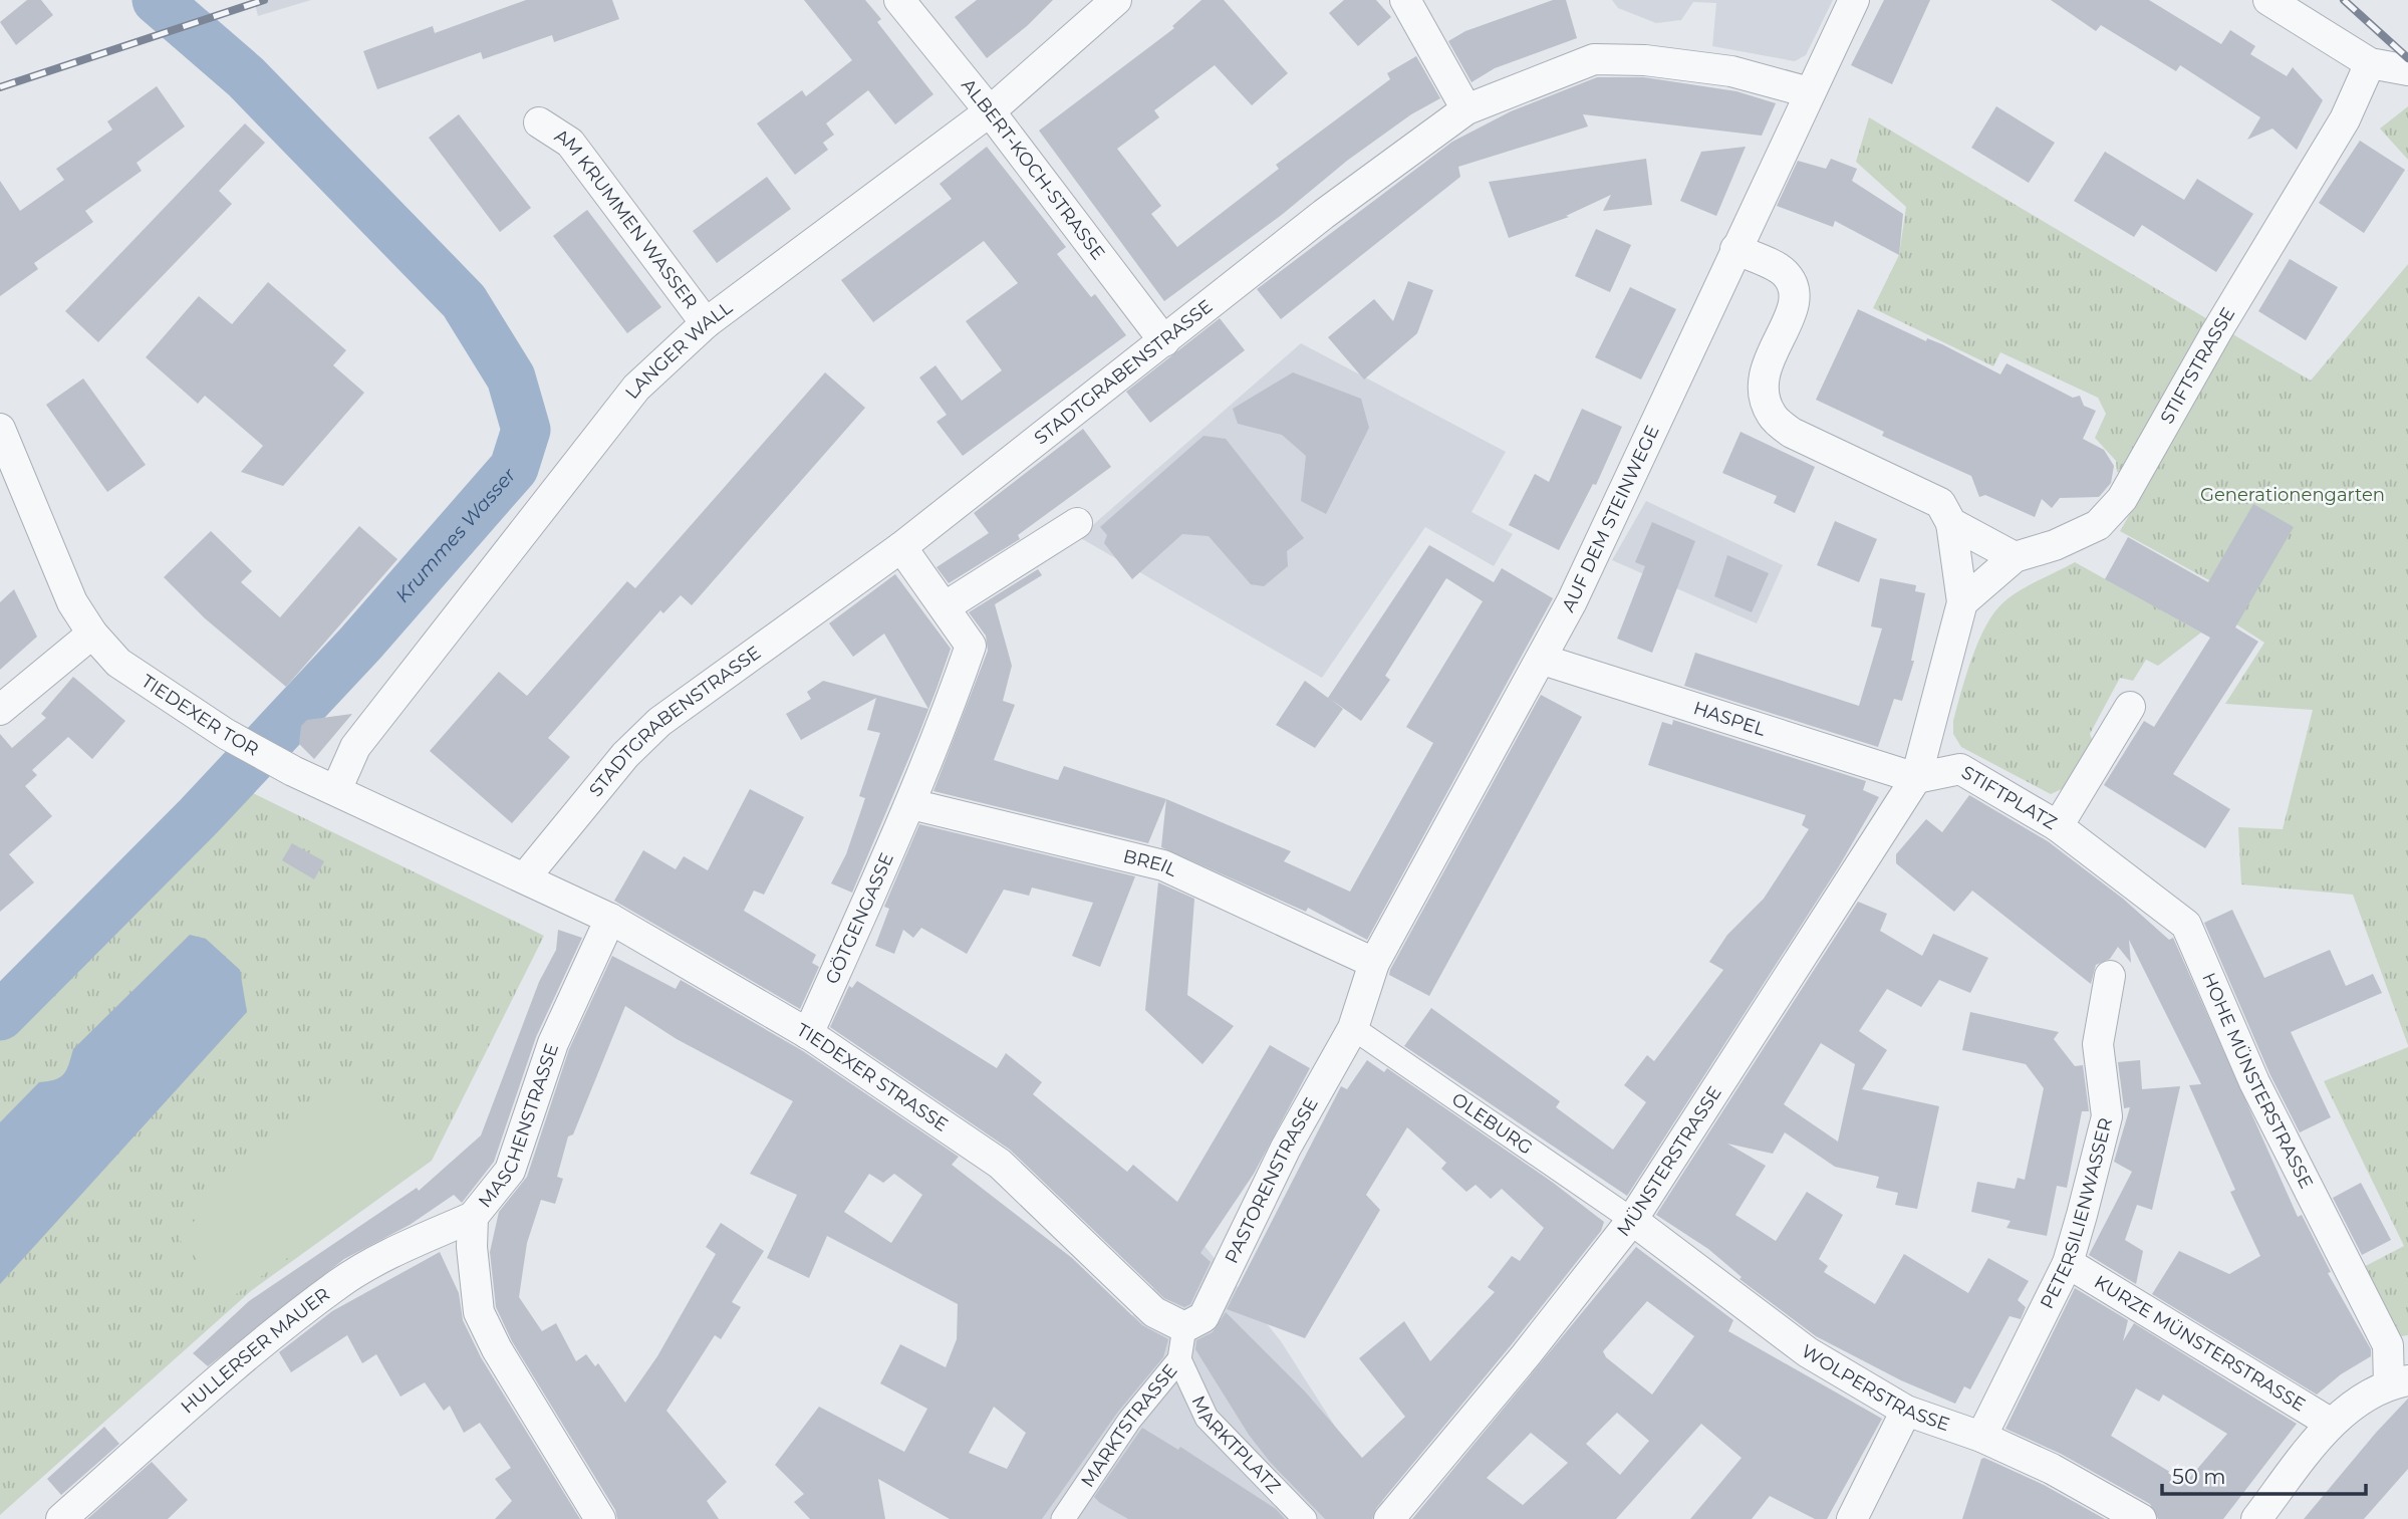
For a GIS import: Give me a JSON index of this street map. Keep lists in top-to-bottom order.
{
  "streets": {
    "street": [
      "ALBERT-KOCH-STRASSE",
      "AM KRUMMEN WASSER",
      "LANGER WALL",
      "STIFTSTRASSE",
      "STADTGRABENSTRASSE",
      "AUF DEM STEINWEGE",
      "TIEDEXER TOR",
      "HASPEL",
      "STIFTPLATZ",
      "BREIL",
      "GÖTGENGASSE",
      "TIEDEXER STRASSE",
      "HOHE MÜNSTERSTRASSE",
      "OLEBURG",
      "MASCHENSTRASSE",
      "MÜNSTERSTRASSE",
      "PASTORENSTRASSE",
      "PETERSILIENWASSER",
      "KURZE MÜNSTERSTRASSE",
      "HULLERSER MAUER",
      "WOLPERSTRASSE",
      "MARKTSTRASSE",
      "MARKTPLATZ"
    ]
  },
  "crossings": [
    ["ALBERT-KOCH-STRASSE", "LANGER WALL"],
    ["ALBERT-KOCH-STRASSE", "STADTGRABENSTRASSE"],
    ["AM KRUMMEN WASSER", "LANGER WALL"],
    ["LANGER WALL", "TIEDEXER TOR"],
    ["STADTGRABENSTRASSE", "AUF DEM STEINWEGE"],
    ["STADTGRABENSTRASSE", "TIEDEXER TOR"],
    ["STADTGRABENSTRASSE", "TIEDEXER STRASSE"],
    ["AUF DEM STEINWEGE", "HASPEL"],
    ["AUF DEM STEINWEGE", "BREIL"],
    ["AUF DEM STEINWEGE", "OLEBURG"],
    ["AUF DEM STEINWEGE", "PASTORENSTRASSE"],
    ["TIEDEXER TOR", "TIEDEXER STRASSE"],
    ["HASPEL", "STIFTPLATZ"],
    ["HASPEL", "MÜNSTERSTRASSE"],
    ["STIFTPLATZ", "HOHE MÜNSTERSTRASSE"],
    ["STIFTPLATZ", "MÜNSTERSTRASSE"],
    ["BREIL", "GÖTGENGASSE"],
    ["GÖTGENGASSE", "TIEDEXER STRASSE"],
    ["TIEDEXER STRASSE", "MASCHENSTRASSE"],
    ["TIEDEXER STRASSE", "PASTORENSTRASSE"],
    ["TIEDEXER STRASSE", "MARKTSTRASSE"],
    ["OLEBURG", "MÜNSTERSTRASSE"],
    ["OLEBURG", "PASTORENSTRASSE"],
    ["OLEBURG", "WOLPERSTRASSE"],
    ["MASCHENSTRASSE", "HULLERSER MAUER"],
    ["MÜNSTERSTRASSE", "WOLPERSTRASSE"],
    ["PASTORENSTRASSE", "MARKTSTRASSE"],
    ["PETERSILIENWASSER", "KURZE MÜNSTERSTRASSE"],
    ["PETERSILIENWASSER", "WOLPERSTRASSE"],
    ["MARKTSTRASSE", "MARKTPLATZ"]
  ],
  "water": ["Krummes Wasser"],
  "parks": ["Generationengarten"],
  "scale_bar": "50 m"
}
